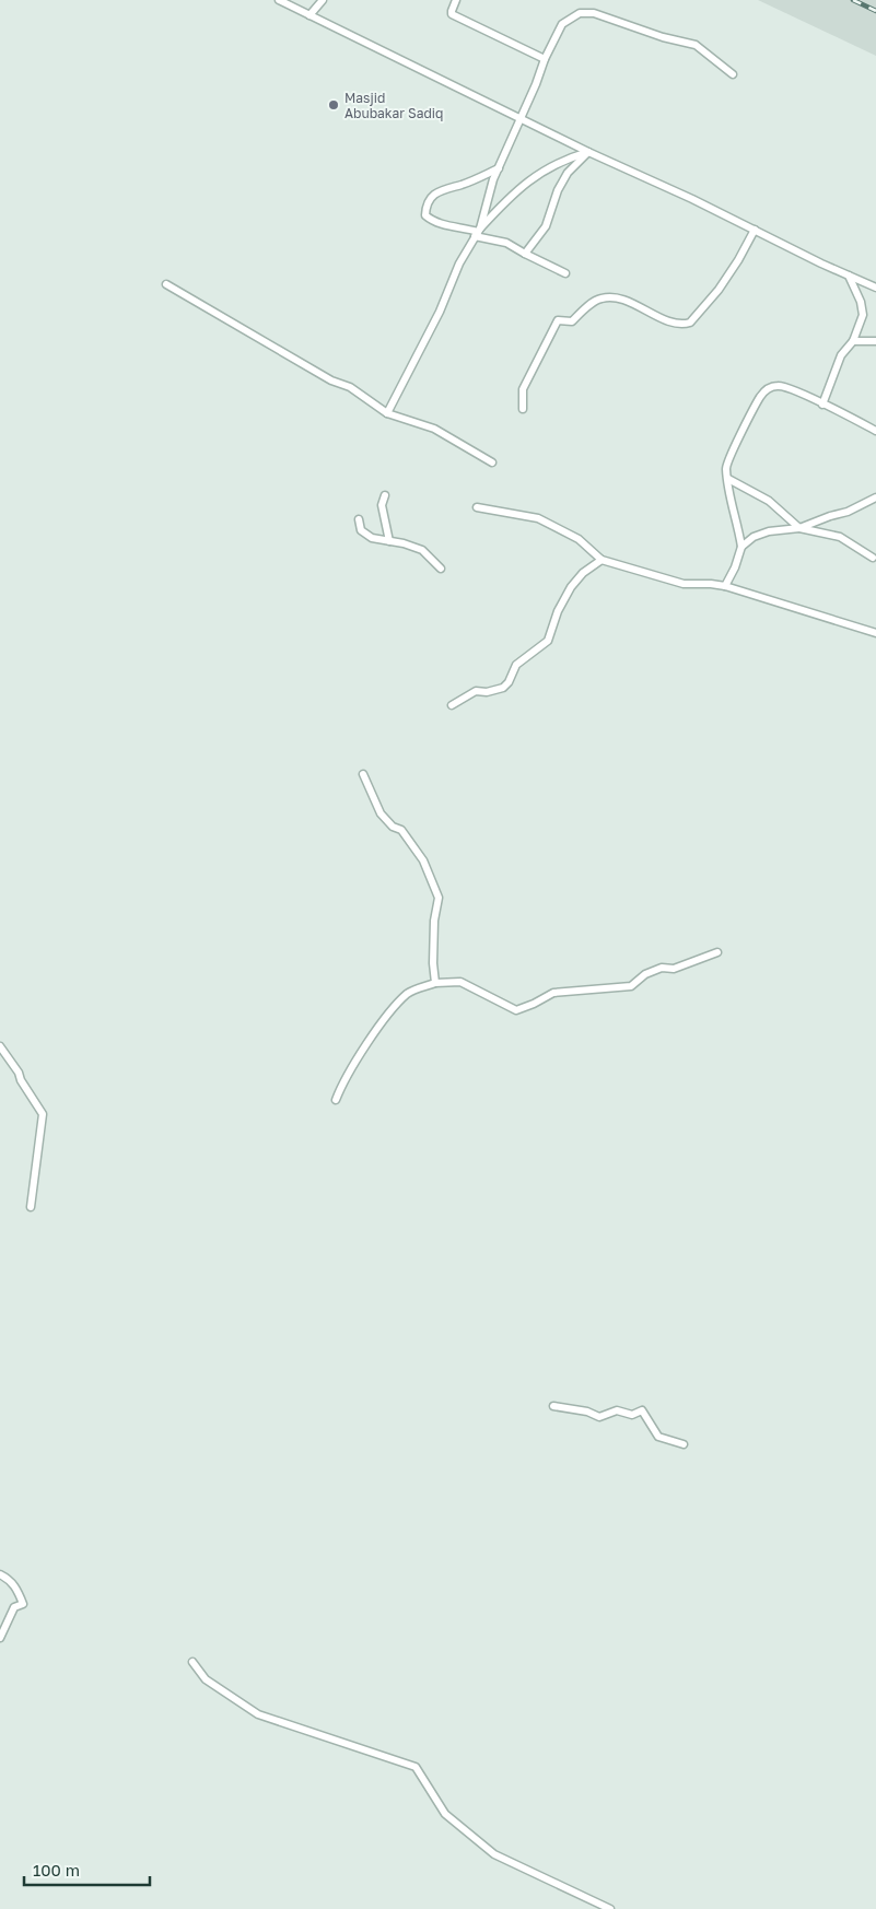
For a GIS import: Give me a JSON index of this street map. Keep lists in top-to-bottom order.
{
  "places": ["Masjid Abubakar Sadiq"],
  "scale_bar": "100 m"
}
